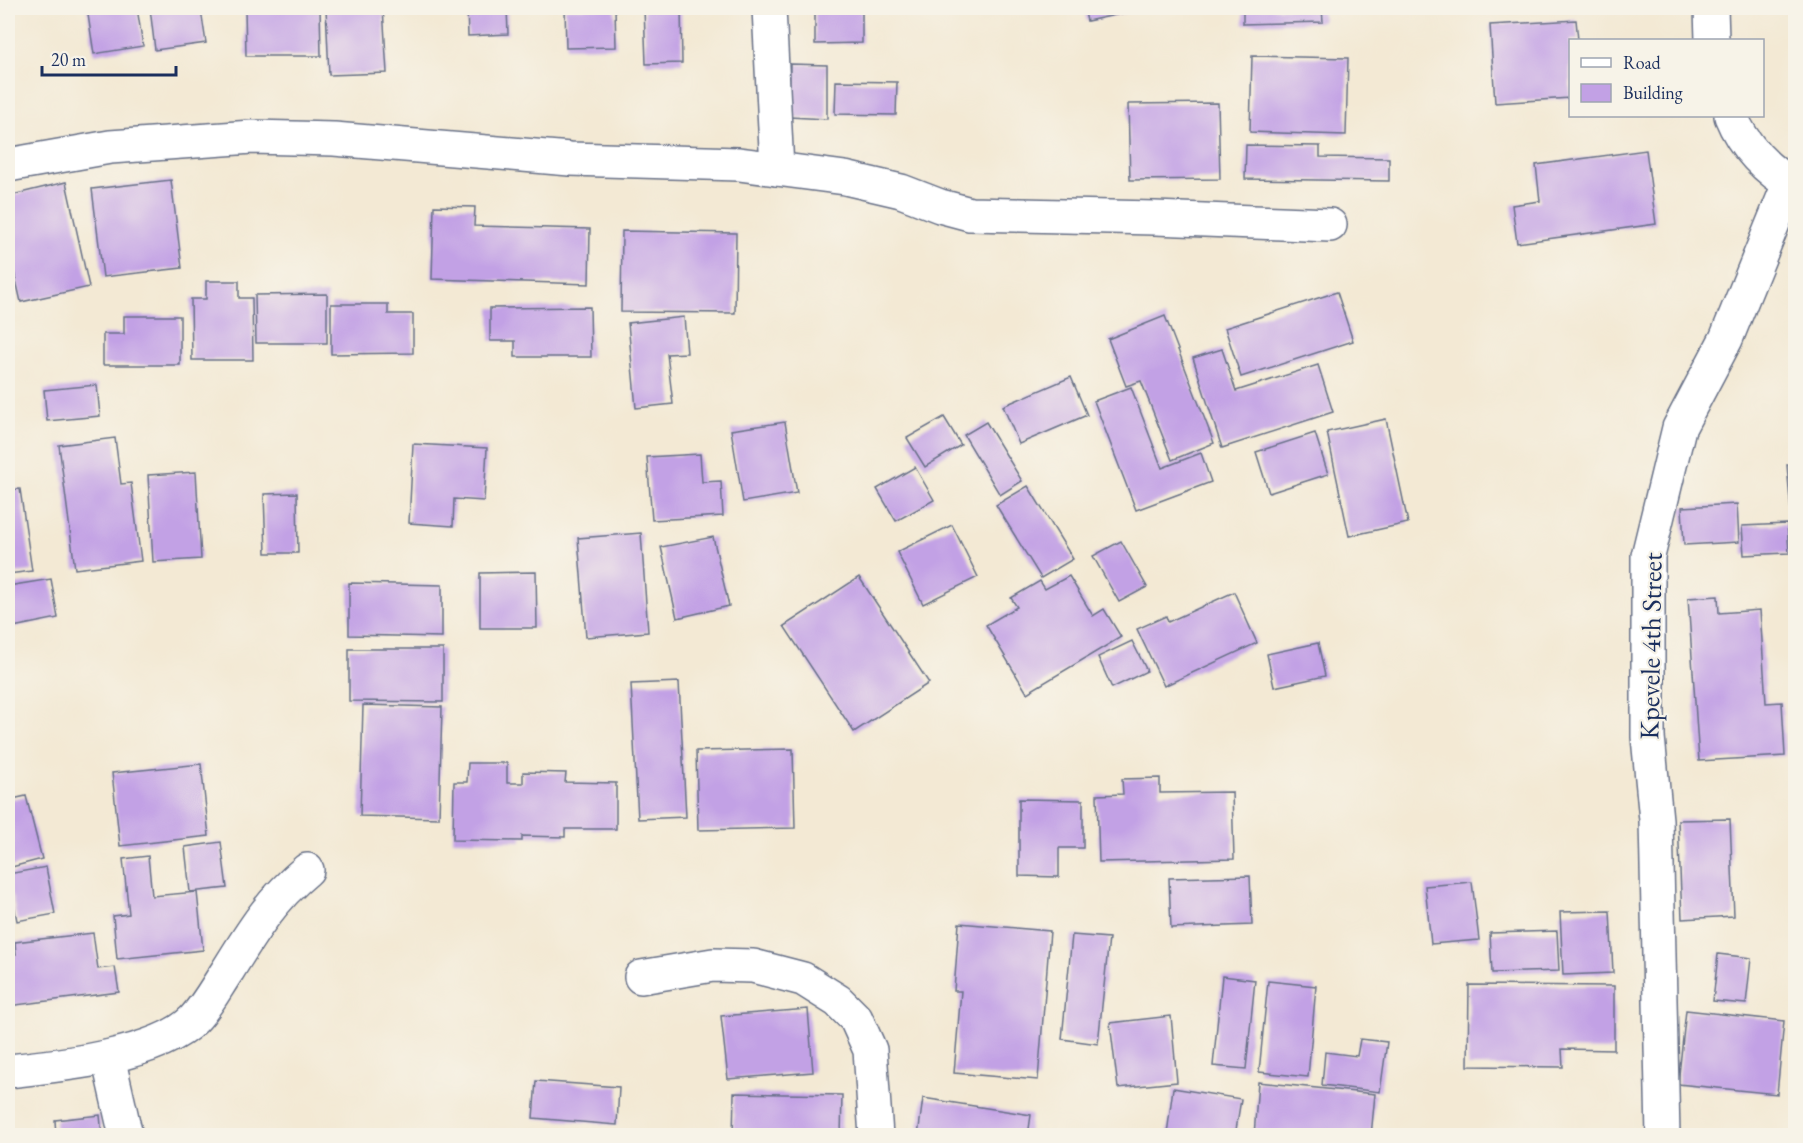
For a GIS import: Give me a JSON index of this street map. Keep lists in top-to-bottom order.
{
  "streets": {
    "street": ["Kpevele 4th Street"]
  },
  "legend": ["Road", "Building"],
  "scale_bar": "20 m"
}
